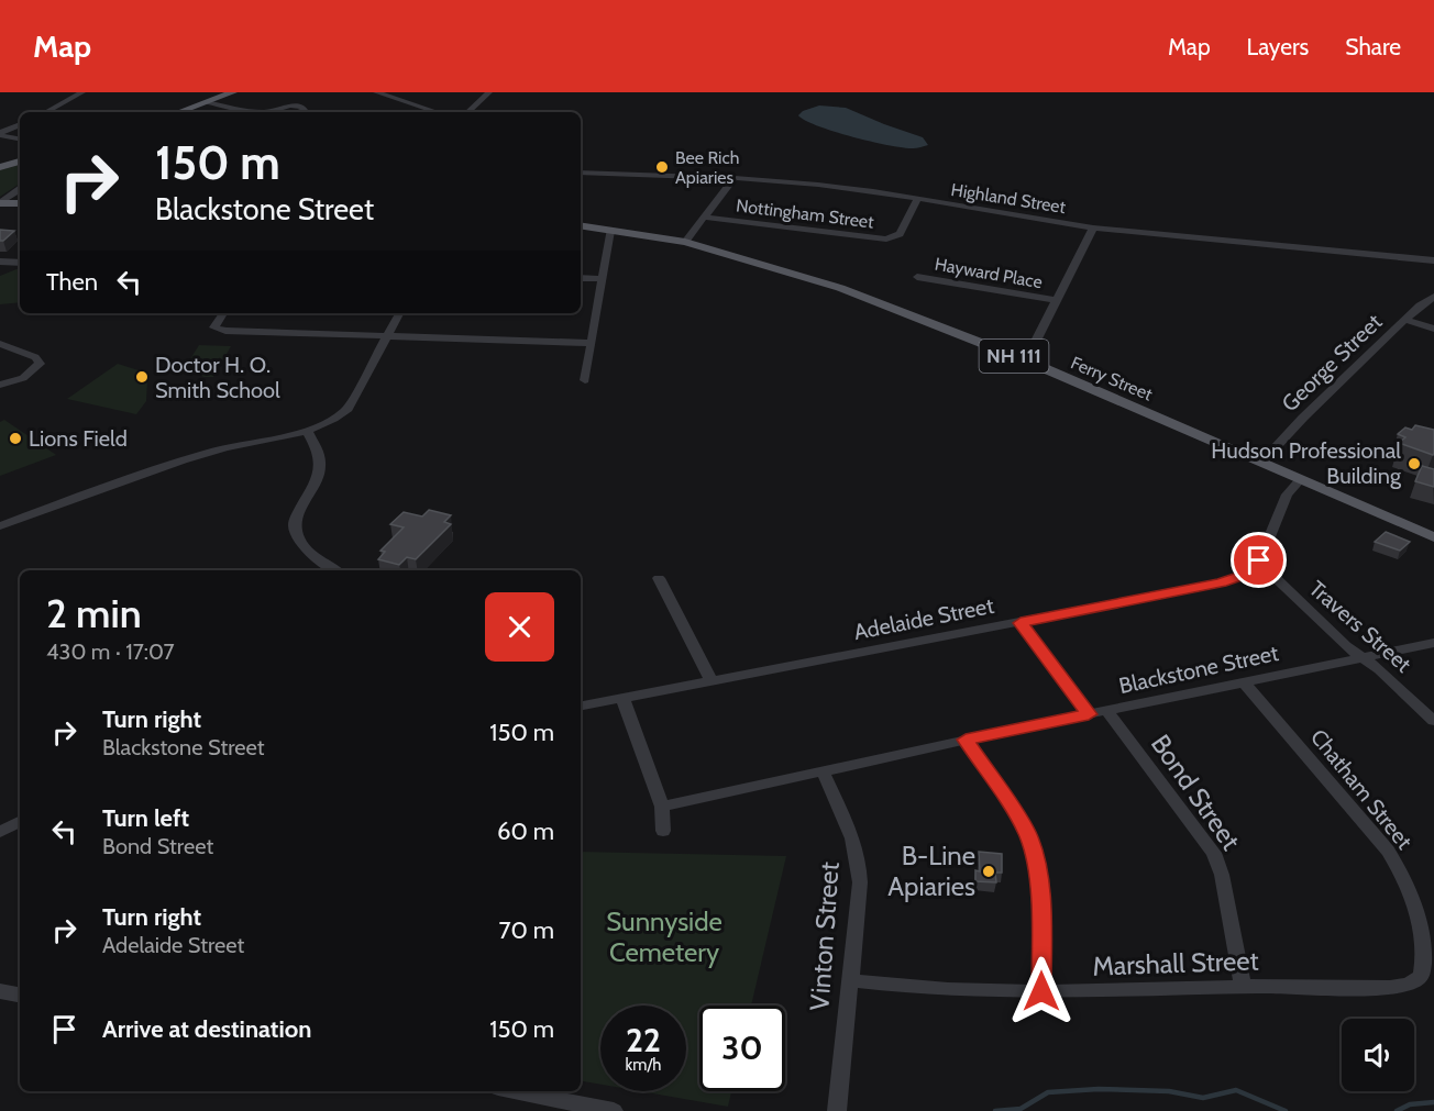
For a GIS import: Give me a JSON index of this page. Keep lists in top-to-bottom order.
{
  "streets": {
    "main road": ["NH 111", "Ferry Street"],
    "street": [
      "Highland Street",
      "Nottingham Street",
      "Hayward Place",
      "George Street",
      "Adelaide Street",
      "Travers Street",
      "Blackstone Street",
      "Chatham Street",
      "Bond Street",
      "Vinton Street",
      "Marshall Street"
    ]
  },
  "crossings": [
    ["Highland Street", "Nottingham Street"],
    ["George Street", "Ferry Street"],
    ["Adelaide Street", "Travers Street"],
    ["Travers Street", "Blackstone Street"],
    ["Blackstone Street", "Chatham Street"],
    ["Blackstone Street", "Bond Street"],
    ["Blackstone Street", "Vinton Street"],
    ["Chatham Street", "Marshall Street"],
    ["Bond Street", "Marshall Street"],
    ["Vinton Street", "Marshall Street"]
  ],
  "parks": ["Sunnyside Cemetery"],
  "places": [
    "Bee Rich Apiaries",
    "Doctor H. O. Smith School",
    "Lions Field",
    "Hudson Professional Building",
    "B-Line Apiaries"
  ],
  "page": {
    "header": "Map",
    "nav": ["Map", "Layers", "Share"],
    "turn": ["150 m", "Blackstone Street"],
    "then": "Then",
    "heading": ["2 min", "430 m · 17:07"],
    "list": [
      {
        "name": "Turn right",
        "note": "Blackstone Street",
        "value": "150 m"
      },
      {
        "name": "Turn left",
        "note": "Bond Street",
        "value": "60 m"
      },
      {
        "name": "Turn right",
        "note": "Adelaide Street",
        "value": "70 m"
      },
      {
        "name": "Arrive at destination",
        "value": "150 m"
      }
    ],
    "speed": "22 km/h",
    "limit": "30"
  }
}
